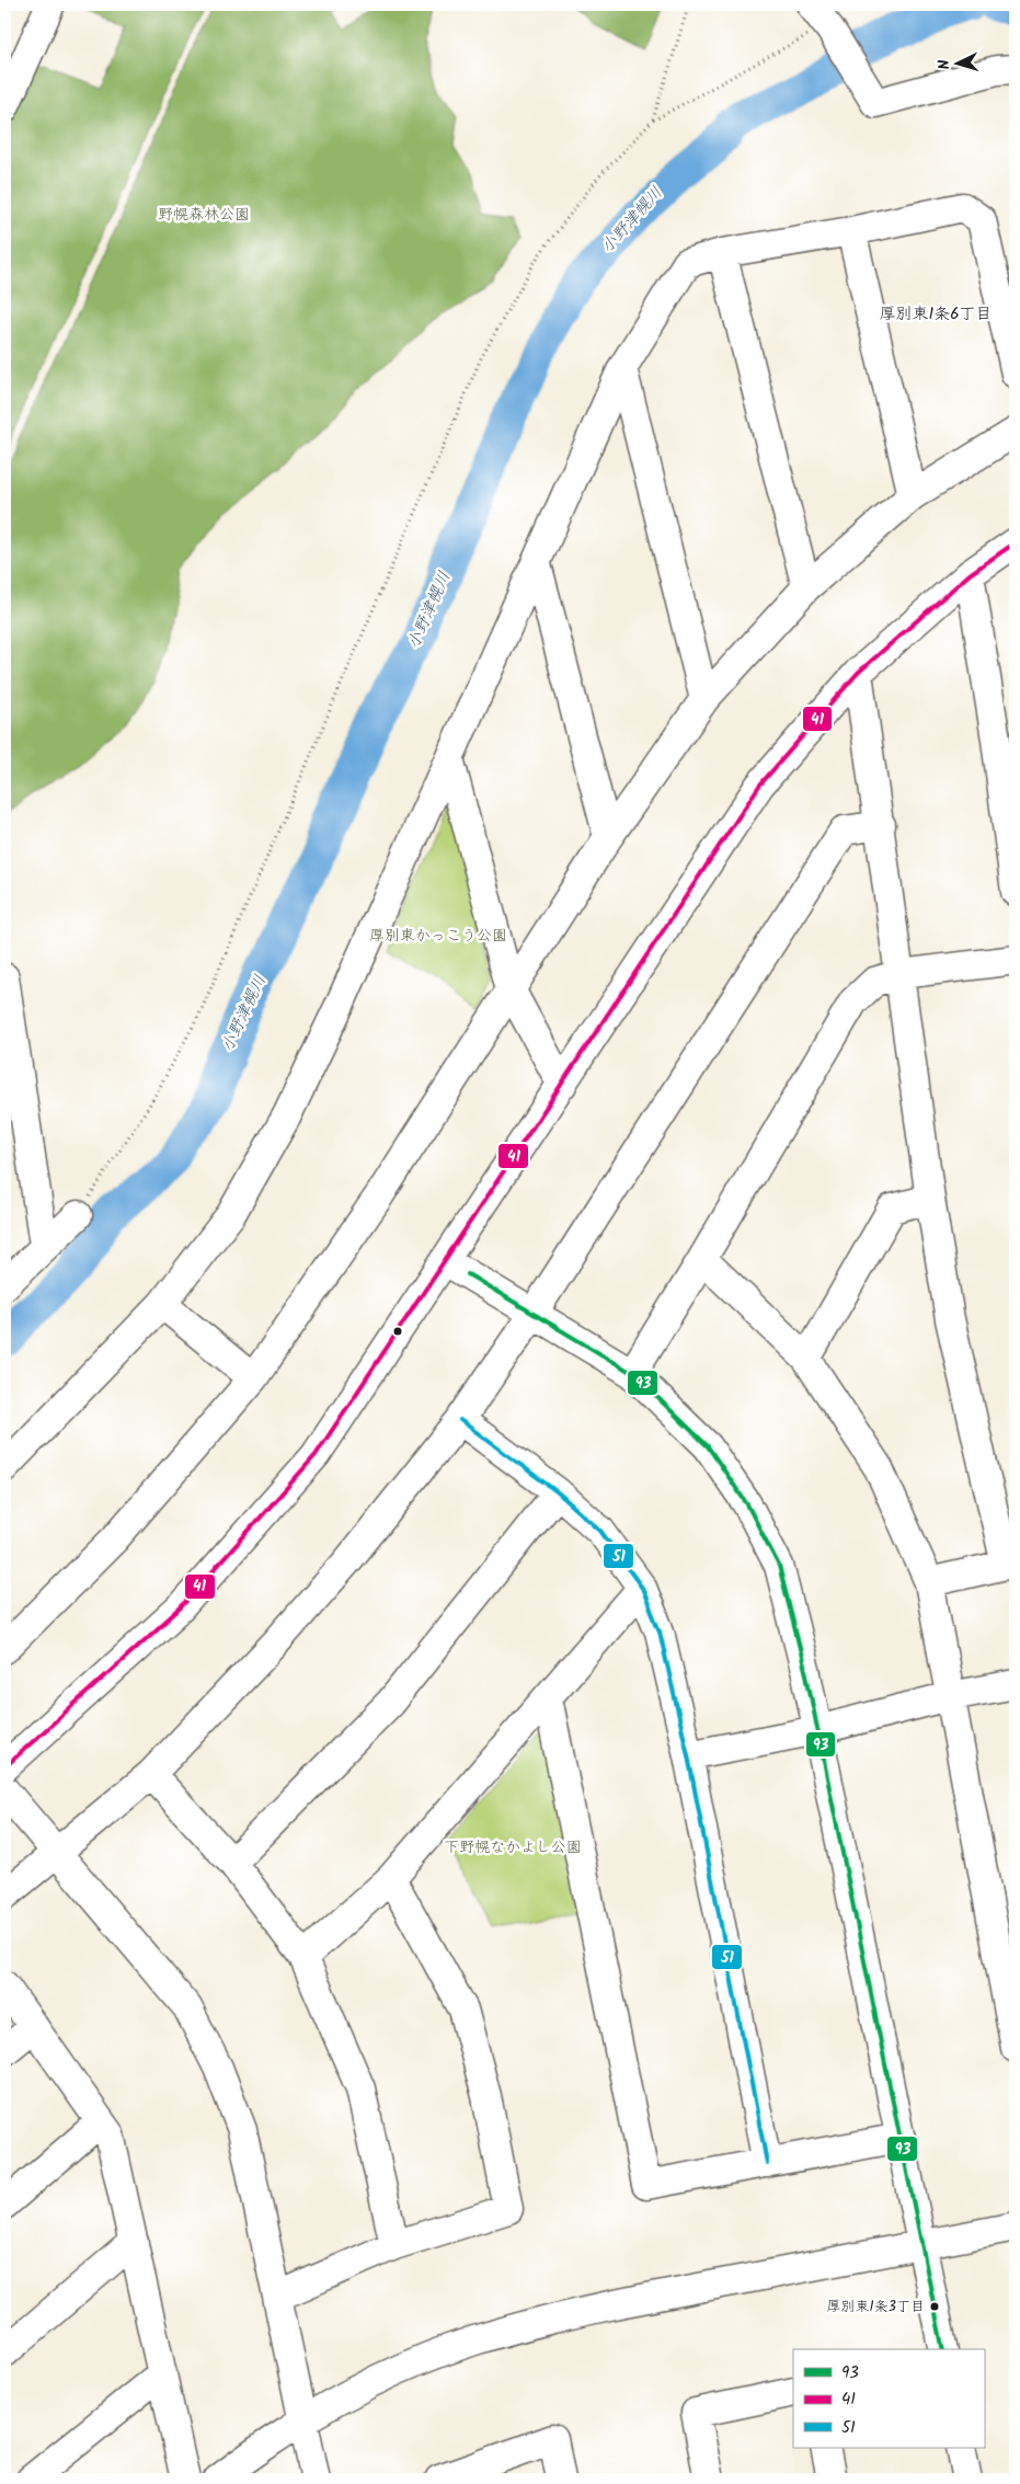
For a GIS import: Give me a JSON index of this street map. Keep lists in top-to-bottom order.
{
  "districts": ["厚別東1条6丁目"],
  "water": ["小野津幌川"],
  "parks": ["野幌森林公園", "厚別東かっこう公園", "下野幌なかよし公園"],
  "places": ["厚別東1条3丁目"],
  "lines": ["transit line 41", "transit line 93", "transit line 51"],
  "legend": ["93", "41", "51"],
  "north": "left"
}
